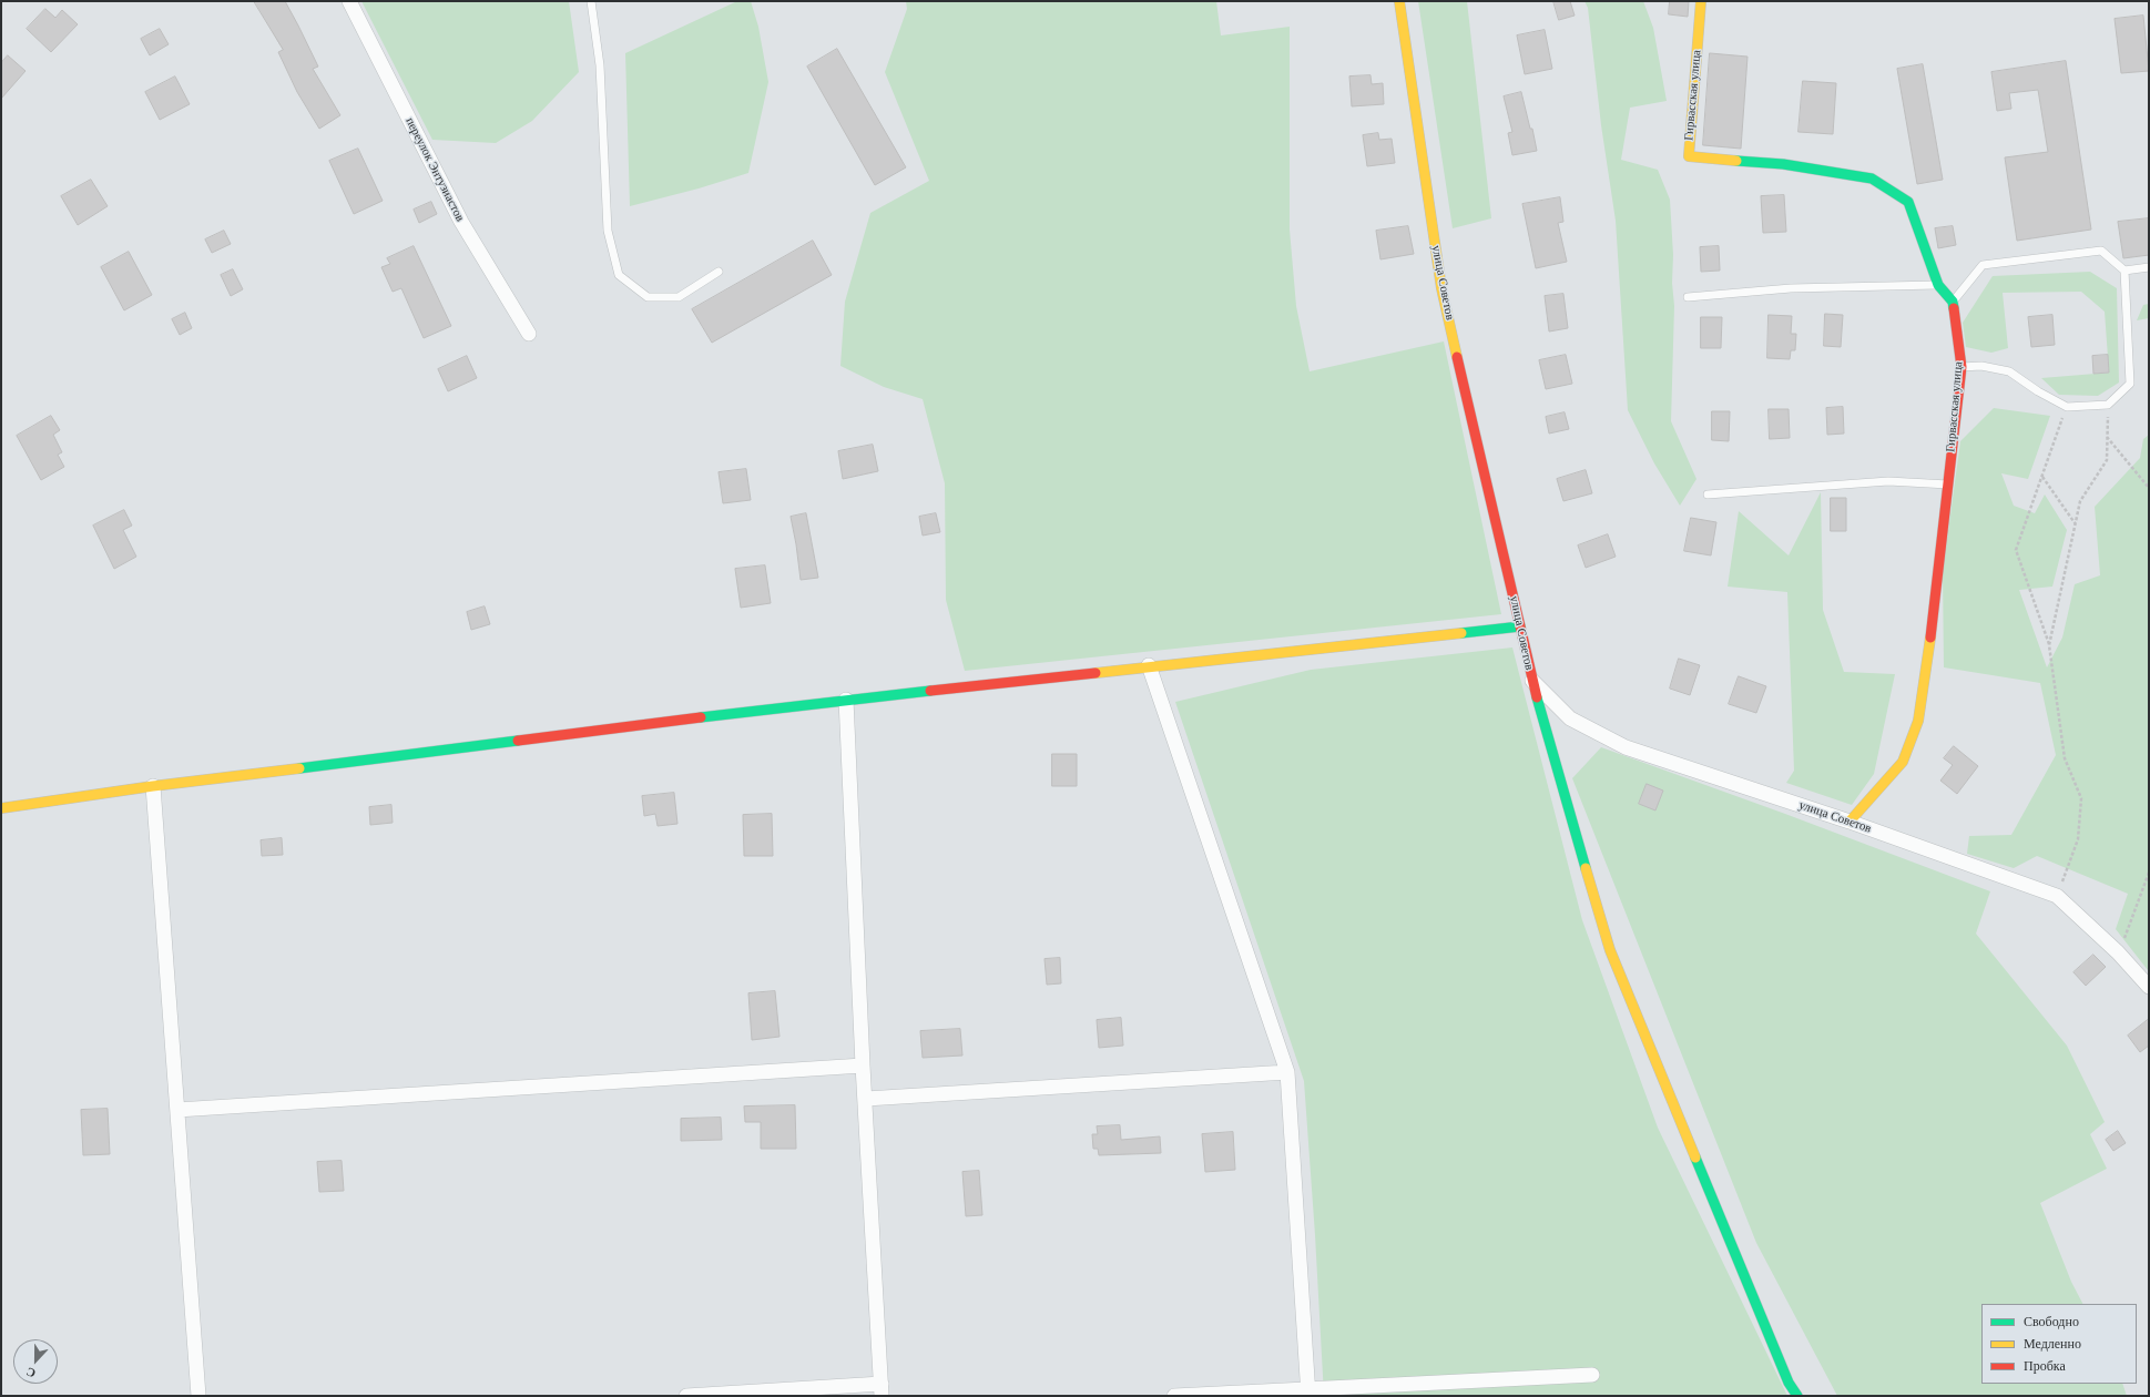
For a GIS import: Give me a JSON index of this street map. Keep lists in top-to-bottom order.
{
  "streets": {
    "street": ["Гирвасская улица", "переулок Энтузиастов", "улица Советов"]
  },
  "crossings": [
    ["Гирвасская улица", "улица Советов"]
  ],
  "legend": ["Свободно", "Медленно", "Пробка"],
  "north": "bottom"
}
